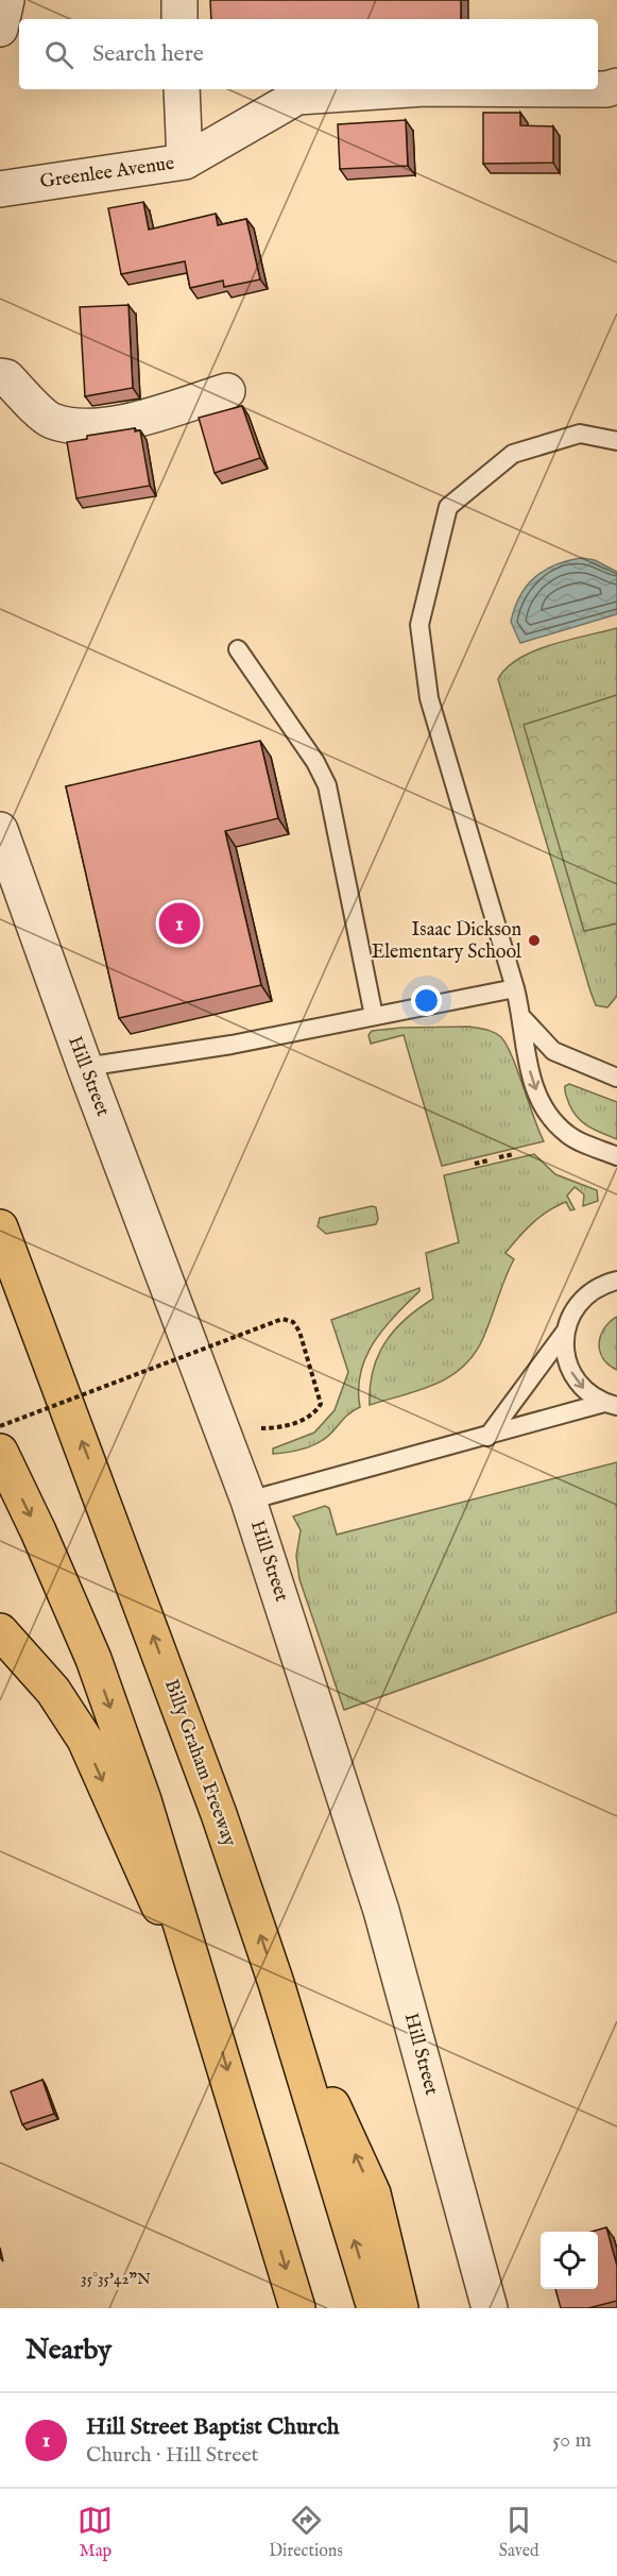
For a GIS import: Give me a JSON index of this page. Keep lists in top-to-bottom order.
{
  "streets": {
    "highway": ["Billy Graham Freeway"],
    "street": ["Greenlee Avenue", "Hill Street"]
  },
  "places": ["Isaac Dickson Elementary School"],
  "page": {
    "search": "Search here",
    "pins": "1",
    "heading": "Nearby",
    "list": [
      {
        "mark": "1",
        "name": "Hill Street Baptist Church",
        "note": "Church · Hill Street",
        "value": "50 m"
      }
    ],
    "nav": ["Map", "Directions", "Saved"]
  },
  "coordinates": ["35°35'42\"N"]
}
